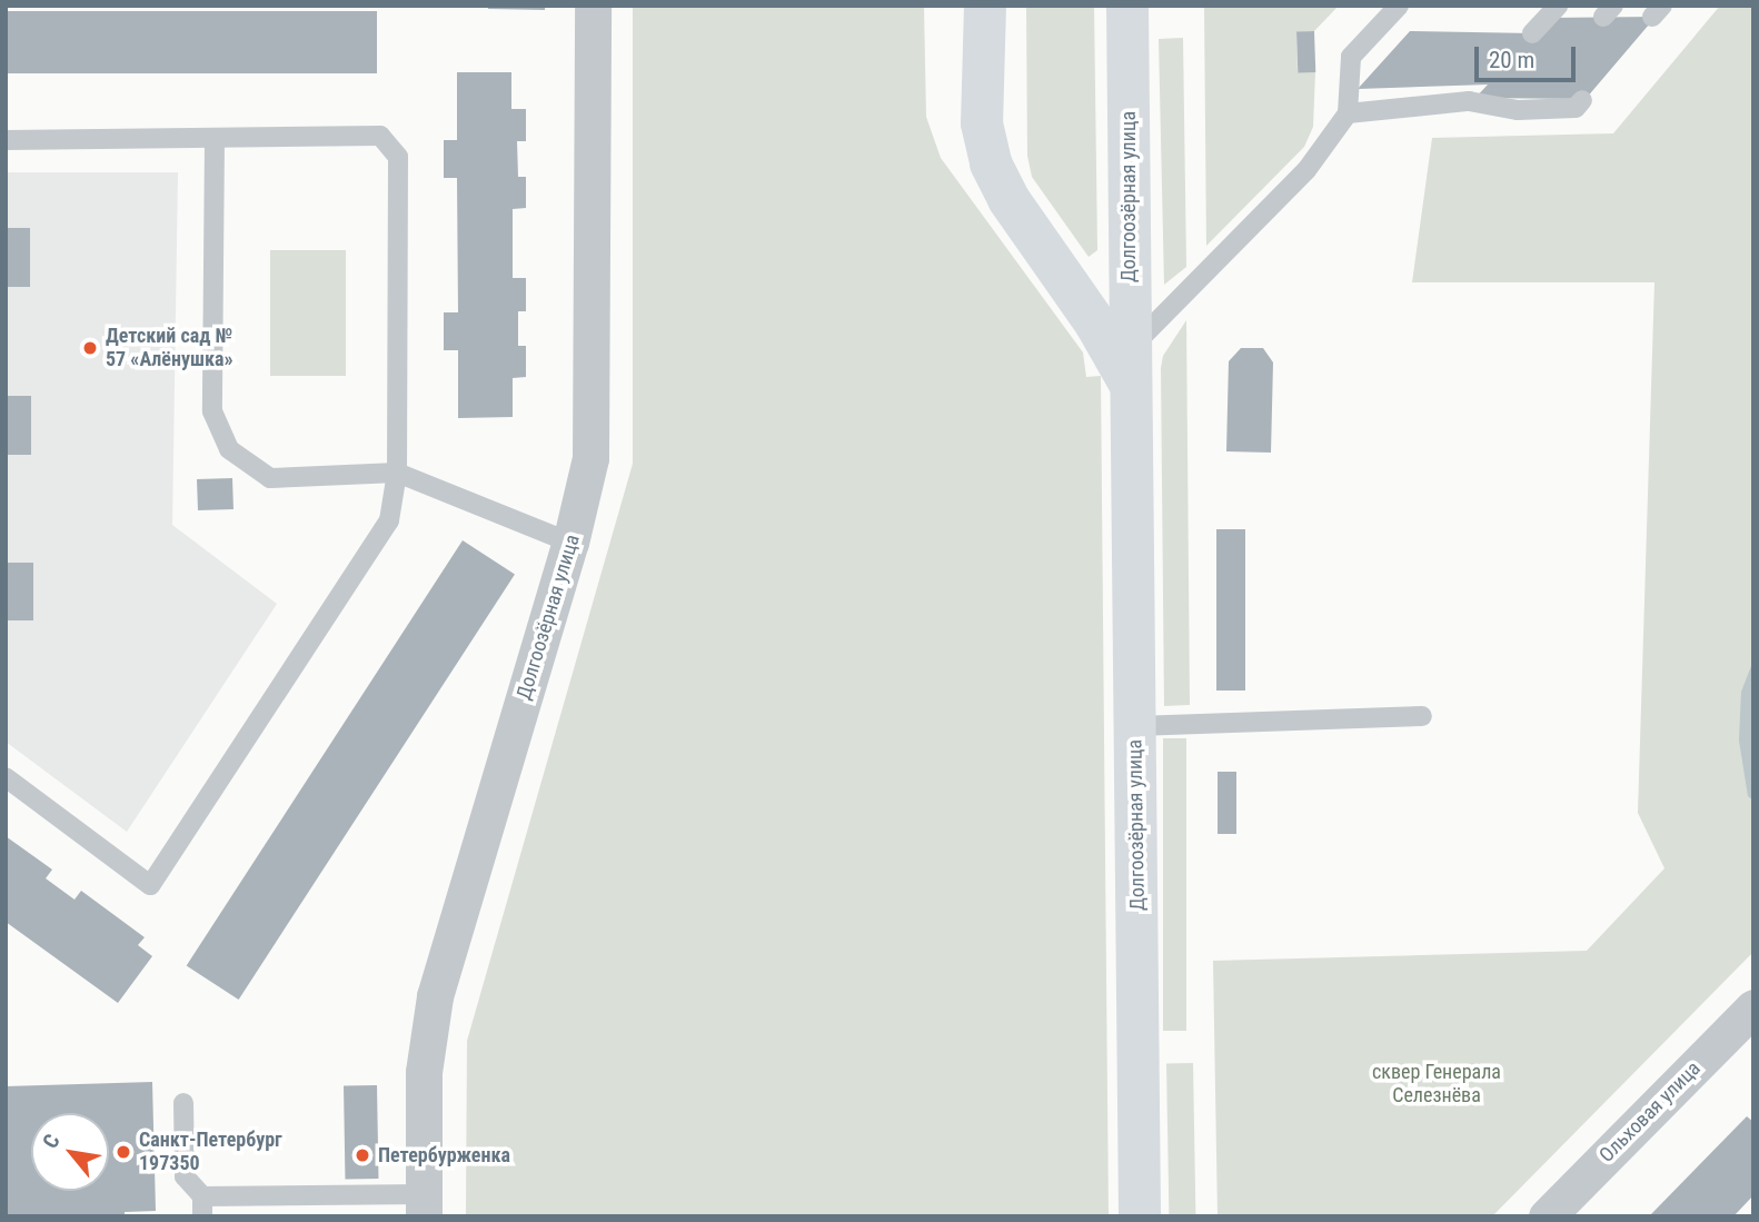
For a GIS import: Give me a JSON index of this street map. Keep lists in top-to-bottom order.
{
  "streets": {
    "main road": ["Долгоозёрная улица"],
    "street": ["Ольховая улица"]
  },
  "parks": ["сквер Генерала Селезнёва"],
  "places": ["Детский сад № 57 «Алёнушка»", "Санкт-Петербург 197350", "Петербурженка"],
  "scale_bar": "20 m",
  "north": "top left"
}
